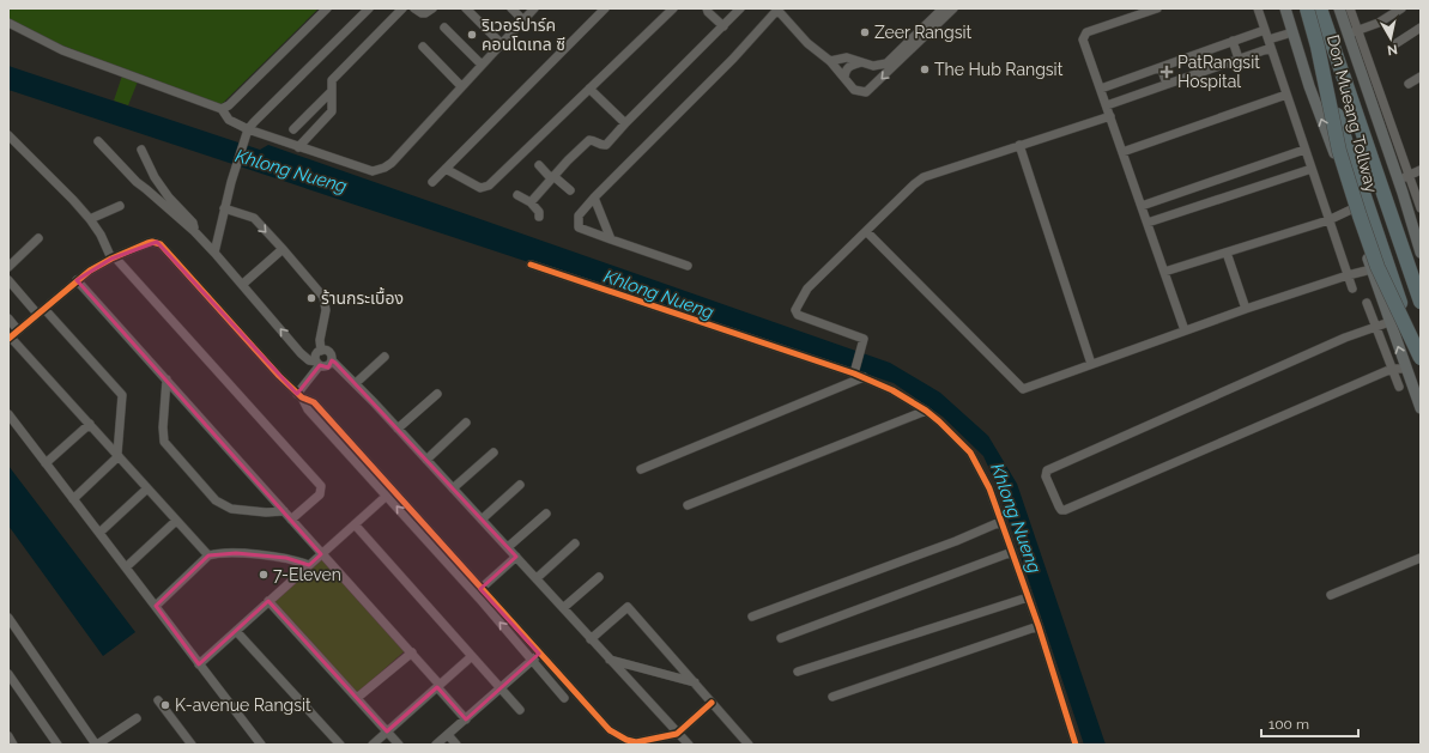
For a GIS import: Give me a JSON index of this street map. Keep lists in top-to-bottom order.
{
  "streets": {
    "highway": ["Don Mueang Tollway"]
  },
  "water": ["Khlong Nueng"],
  "places": {
    "other": [
      "Zeer Rangsit",
      "ริเวอร์ปาร์ค คอนโดเทล ซี",
      "The Hub Rangsit",
      "ร้านกระเบื้อง",
      "7-Eleven",
      "K-avenue Rangsit"
    ],
    "health": ["PatRangsit Hospital"]
  },
  "scale_bar": "100 m",
  "north": "bottom"
}
